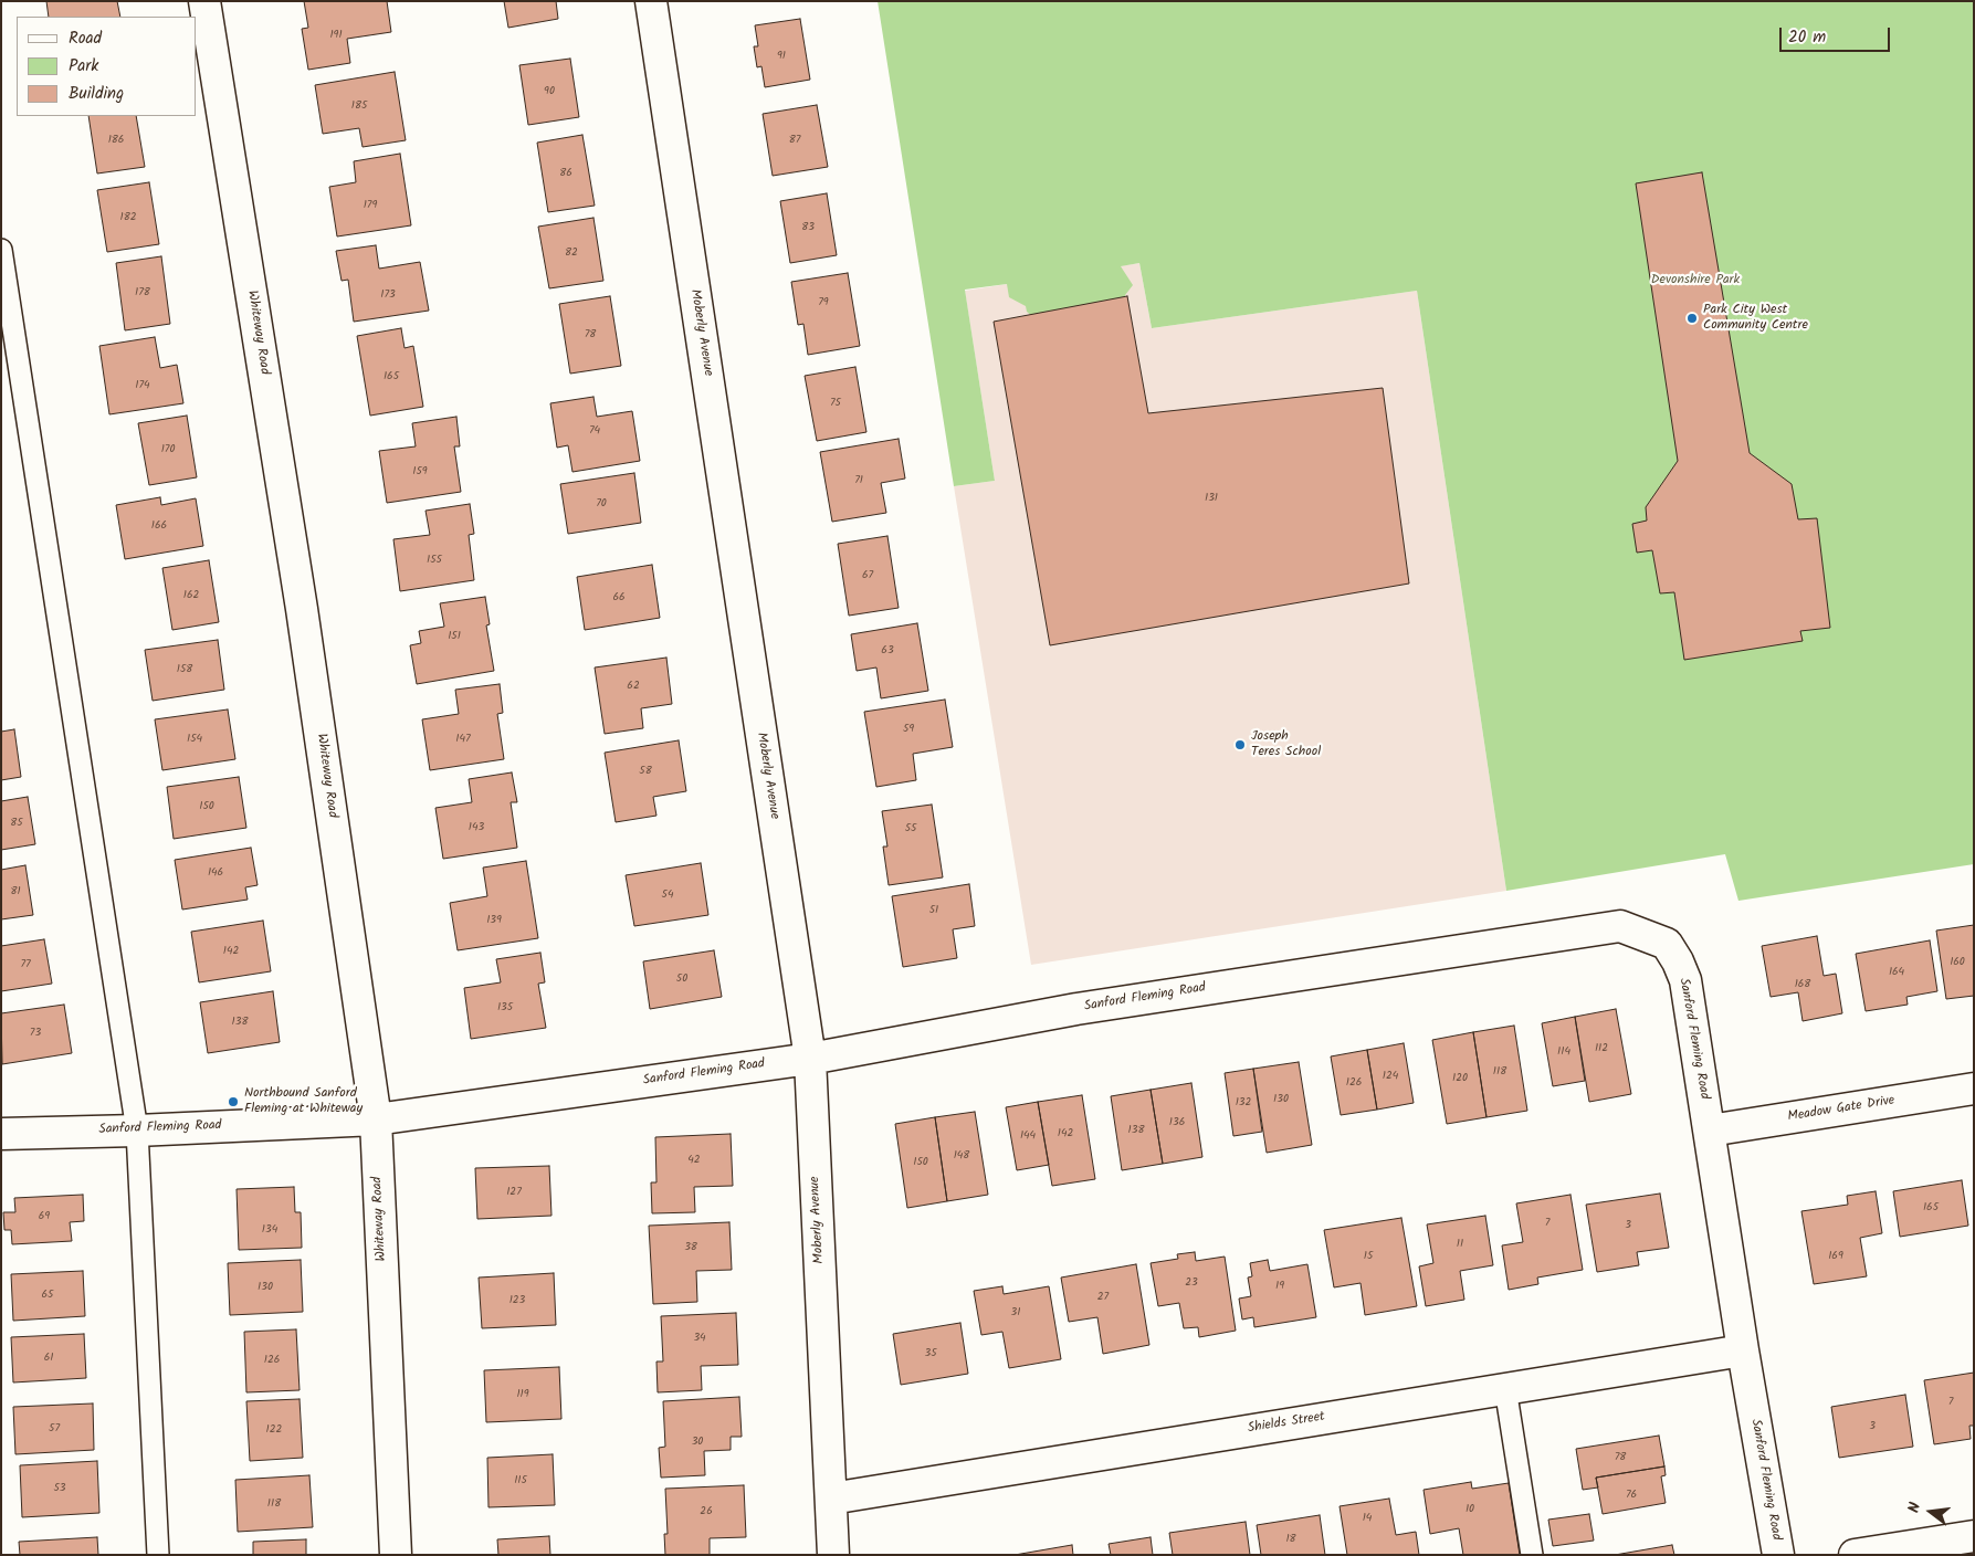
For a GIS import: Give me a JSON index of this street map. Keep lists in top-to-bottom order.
{
  "streets": {
    "street": [
      "Whiteway Road",
      "Moberly Avenue",
      "Sanford Fleming Road",
      "Meadow Gate Drive",
      "Shields Street"
    ]
  },
  "crossings": [
    ["Whiteway Road", "Sanford Fleming Road"],
    ["Moberly Avenue", "Sanford Fleming Road"],
    ["Moberly Avenue", "Shields Street"],
    ["Sanford Fleming Road", "Meadow Gate Drive"],
    ["Sanford Fleming Road", "Shields Street"]
  ],
  "parks": ["Devonshire Park"],
  "places": ["Park City West Community Centre", "Joseph Teres School", "Northbound Sanford Fleming at Whiteway"],
  "house_numbers": [
    "191",
    "91",
    "90",
    "185",
    "186",
    "87",
    "86",
    "179",
    "182",
    "83",
    "82",
    "178",
    "173",
    "79",
    "78",
    "165",
    "174",
    "75",
    "74",
    "170",
    "159",
    "71",
    "131",
    "70",
    "166",
    "155",
    "67",
    "162",
    "66",
    "151",
    "63",
    "158",
    "62",
    "59",
    "154",
    "147",
    "58",
    "150",
    "85",
    "143",
    "55",
    "146",
    "81",
    "54",
    "51",
    "139",
    "142",
    "160",
    "77",
    "164",
    "50",
    "168",
    "135",
    "138",
    "73",
    "112",
    "114",
    "118",
    "124",
    "120",
    "126",
    "130",
    "132",
    "136",
    "138",
    "142",
    "144",
    "148",
    "42",
    "150",
    "127",
    "165",
    "69",
    "7",
    "3",
    "134",
    "11",
    "38",
    "15",
    "169",
    "23",
    "19",
    "130",
    "65",
    "27",
    "123",
    "31",
    "34",
    "35",
    "61",
    "126",
    "119",
    "7",
    "3",
    "57",
    "122",
    "30",
    "78",
    "115",
    "53",
    "76",
    "118",
    "10",
    "26",
    "14",
    "18"
  ],
  "legend": ["Road", "Park", "Building"],
  "scale_bar": "20 m",
  "north": "left"
}
